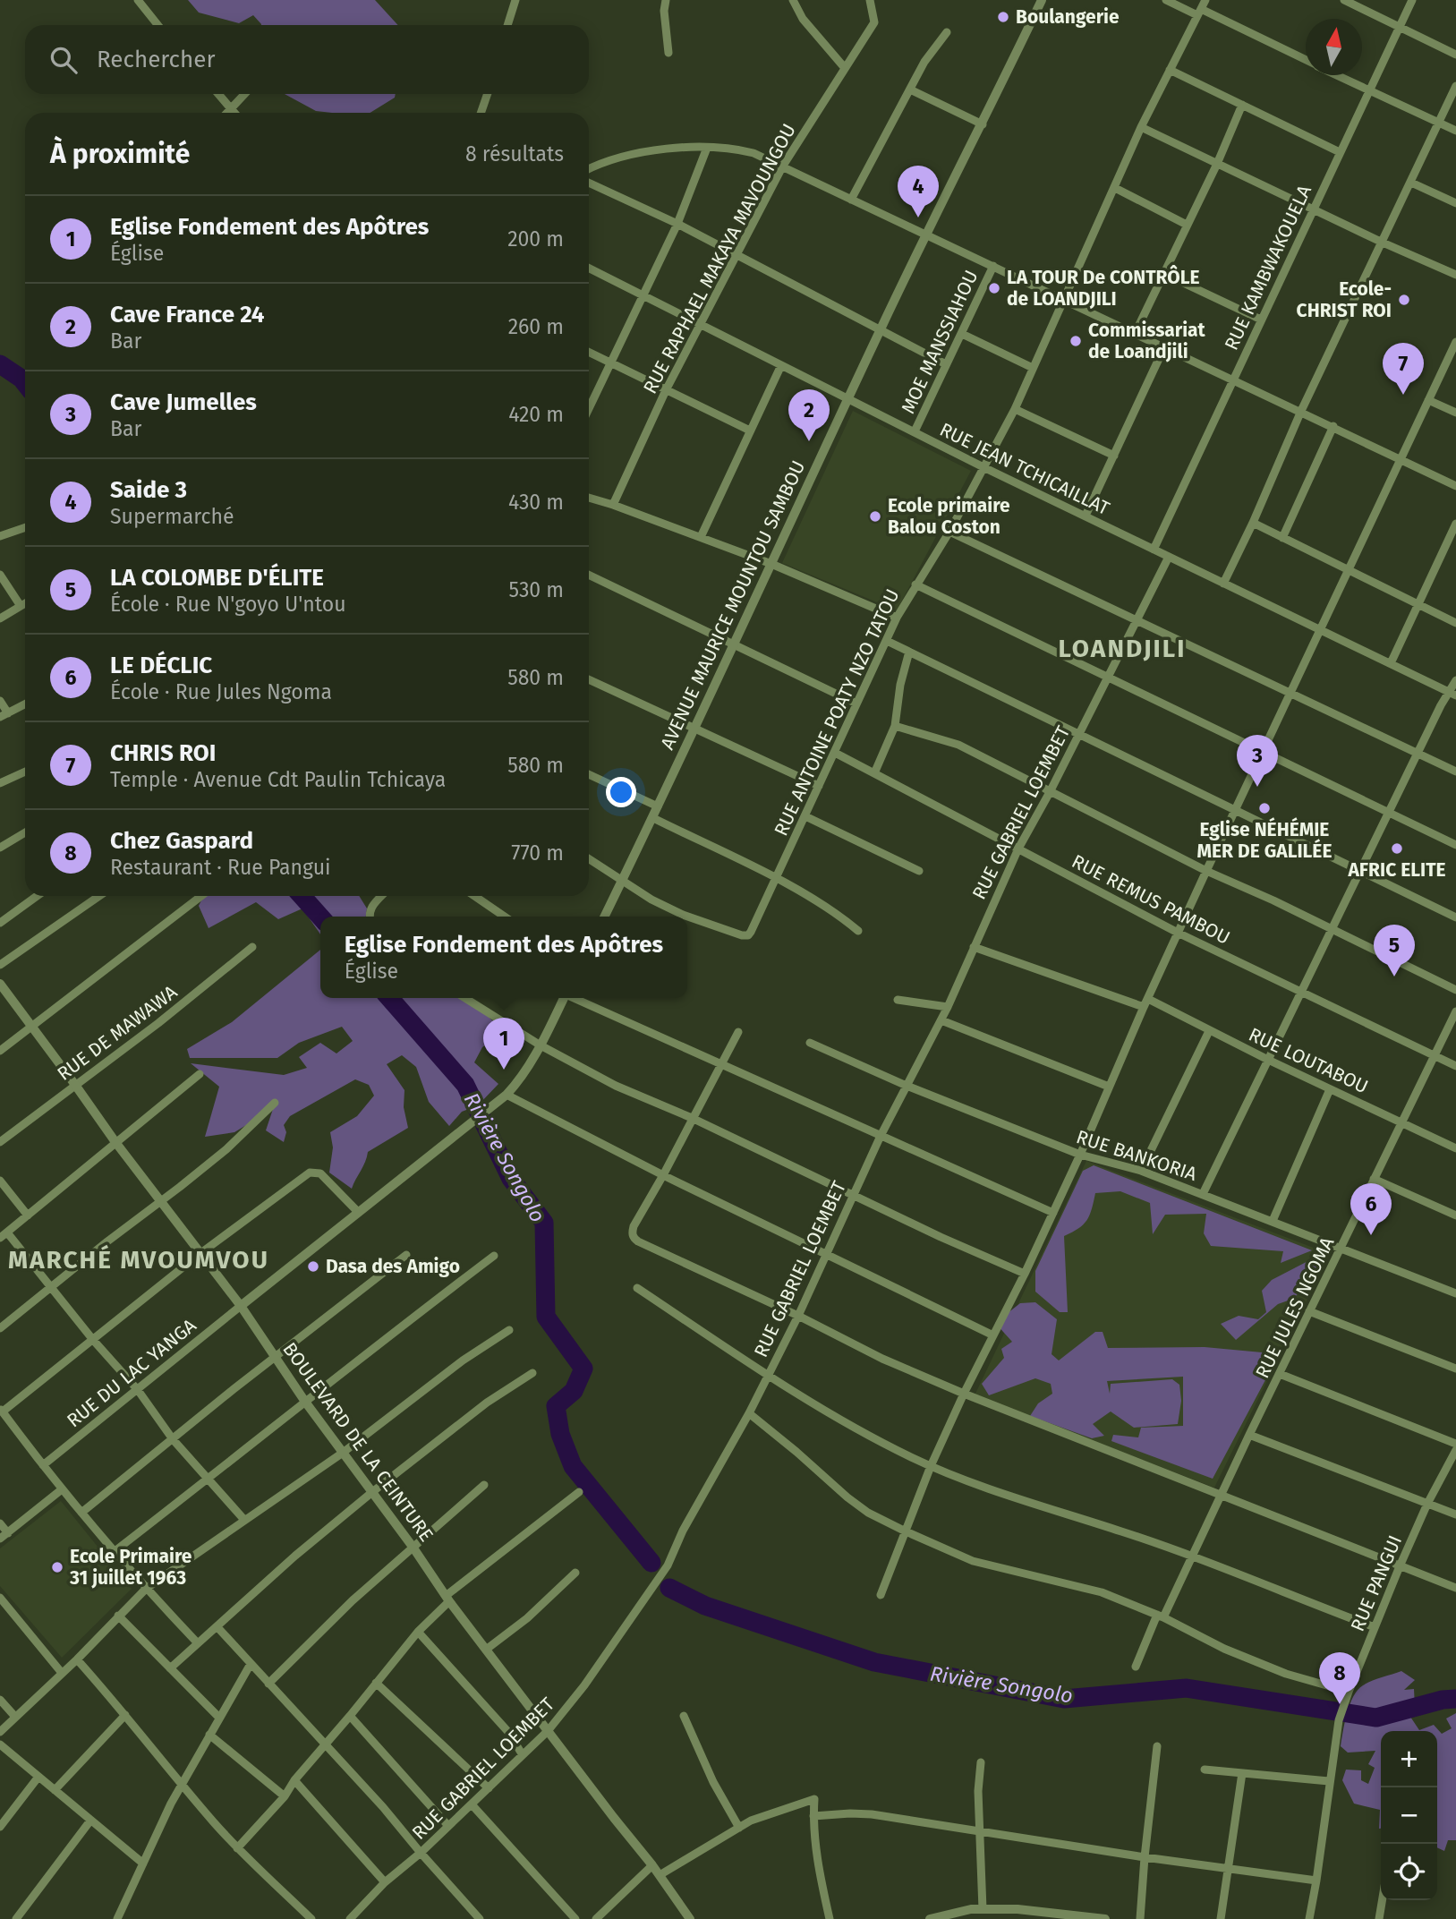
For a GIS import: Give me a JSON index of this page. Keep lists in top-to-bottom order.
{
  "streets": {
    "street": [
      "RUE RAPHAEL MAKAYA MAVOUNGOU",
      "RUE KAMBWAKOUELA",
      "MOE MANSSIAHOU",
      "RUE JEAN TCHICAILLAT",
      "AVENUE MAURICE MOUNTOU SAMBOU",
      "RUE ANTOINE POATY NZO TATOU",
      "RUE GABRIEL LOEMBET",
      "RUE REMUS PAMBOU",
      "RUE DE MAWAWA",
      "RUE LOUTABOU",
      "RUE BANKORIA",
      "RUE JULES NGOMA",
      "RUE DU LAC YANGA",
      "BOULEVARD DE LA CEINTURE",
      "RUE PANGUI"
    ]
  },
  "crossings": [
    ["RUE RAPHAEL MAKAYA MAVOUNGOU", "RUE JEAN TCHICAILLAT"],
    ["RUE KAMBWAKOUELA", "RUE JEAN TCHICAILLAT"],
    ["MOE MANSSIAHOU", "RUE JEAN TCHICAILLAT"],
    ["RUE JEAN TCHICAILLAT", "AVENUE MAURICE MOUNTOU SAMBOU"],
    ["RUE JEAN TCHICAILLAT", "RUE ANTOINE POATY NZO TATOU"],
    ["RUE JEAN TCHICAILLAT", "RUE GABRIEL LOEMBET"],
    ["AVENUE MAURICE MOUNTOU SAMBOU", "RUE ANTOINE POATY NZO TATOU"],
    ["RUE ANTOINE POATY NZO TATOU", "RUE REMUS PAMBOU"],
    ["RUE GABRIEL LOEMBET", "RUE REMUS PAMBOU"],
    ["RUE GABRIEL LOEMBET", "RUE LOUTABOU"],
    ["RUE GABRIEL LOEMBET", "RUE BANKORIA"],
    ["RUE GABRIEL LOEMBET", "BOULEVARD DE LA CEINTURE"],
    ["RUE REMUS PAMBOU", "RUE JULES NGOMA"],
    ["RUE DE MAWAWA", "BOULEVARD DE LA CEINTURE"],
    ["RUE LOUTABOU", "RUE JULES NGOMA"],
    ["RUE BANKORIA", "RUE JULES NGOMA"],
    ["RUE DU LAC YANGA", "BOULEVARD DE LA CEINTURE"]
  ],
  "districts": ["LOANDJILI", "MARCHÉ MVOUMVOU"],
  "water": ["Rivière Songolo"],
  "places": [
    "Boulangerie",
    "LA TOUR De CONTRÔLE de LOANDJILI",
    "Ecole- CHRIST ROI",
    "Commissariat de Loandjili",
    "Ecole primaire Balou Coston",
    "Eglise NÉHÉMIE MER DE GALILÉE",
    "AFRIC ELITE",
    "Dasa des Amigo",
    "Ecole Primaire 31 juillet 1963"
  ],
  "north": "top",
  "page": {
    "search": "Rechercher",
    "heading": ["À proximité", "8 résultats"],
    "pins": [
      "4",
      "7",
      "2",
      "3",
      "5",
      "1",
      "6",
      "8"
    ],
    "list": [
      {
        "mark": "1",
        "name": "Eglise Fondement des Apôtres",
        "note": "Église",
        "value": "200 m"
      },
      {
        "mark": "2",
        "name": "Cave France 24",
        "note": "Bar",
        "value": "260 m"
      },
      {
        "mark": "3",
        "name": "Cave Jumelles",
        "note": "Bar",
        "value": "420 m"
      },
      {
        "mark": "4",
        "name": "Saide 3",
        "note": "Supermarché",
        "value": "430 m"
      },
      {
        "mark": "5",
        "name": "LA COLOMBE D'ÉLITE",
        "note": "École · Rue N'goyo U'ntou",
        "value": "530 m"
      },
      {
        "mark": "6",
        "name": "LE DÉCLIC",
        "note": "École · Rue Jules Ngoma",
        "value": "580 m"
      },
      {
        "mark": "7",
        "name": "CHRIS ROI",
        "note": "Temple · Avenue Cdt Paulin Tchicaya",
        "value": "580 m"
      },
      {
        "mark": "8",
        "name": "Chez Gaspard",
        "note": "Restaurant · Rue Pangui",
        "value": "770 m"
      }
    ],
    "popup": ["Eglise Fondement des Apôtres", "Église"],
    "map_buttons": ["+", "−"]
  }
}
